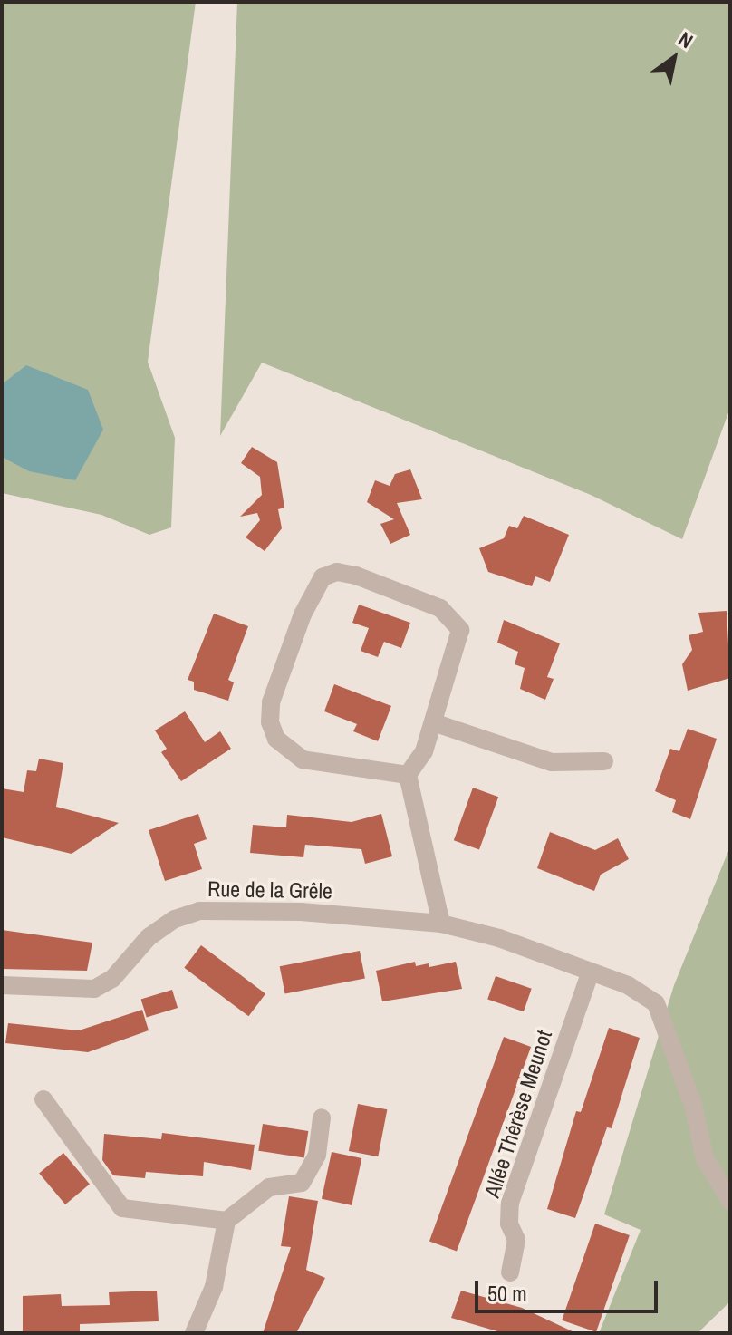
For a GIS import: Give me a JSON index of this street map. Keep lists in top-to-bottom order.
{
  "streets": {
    "street": ["Rue de la Grêle", "Allée Thérèse Meunot"]
  },
  "crossings": [
    ["Rue de la Grêle", "Allée Thérèse Meunot"]
  ],
  "scale_bar": "50 m",
  "north": "top right"
}
